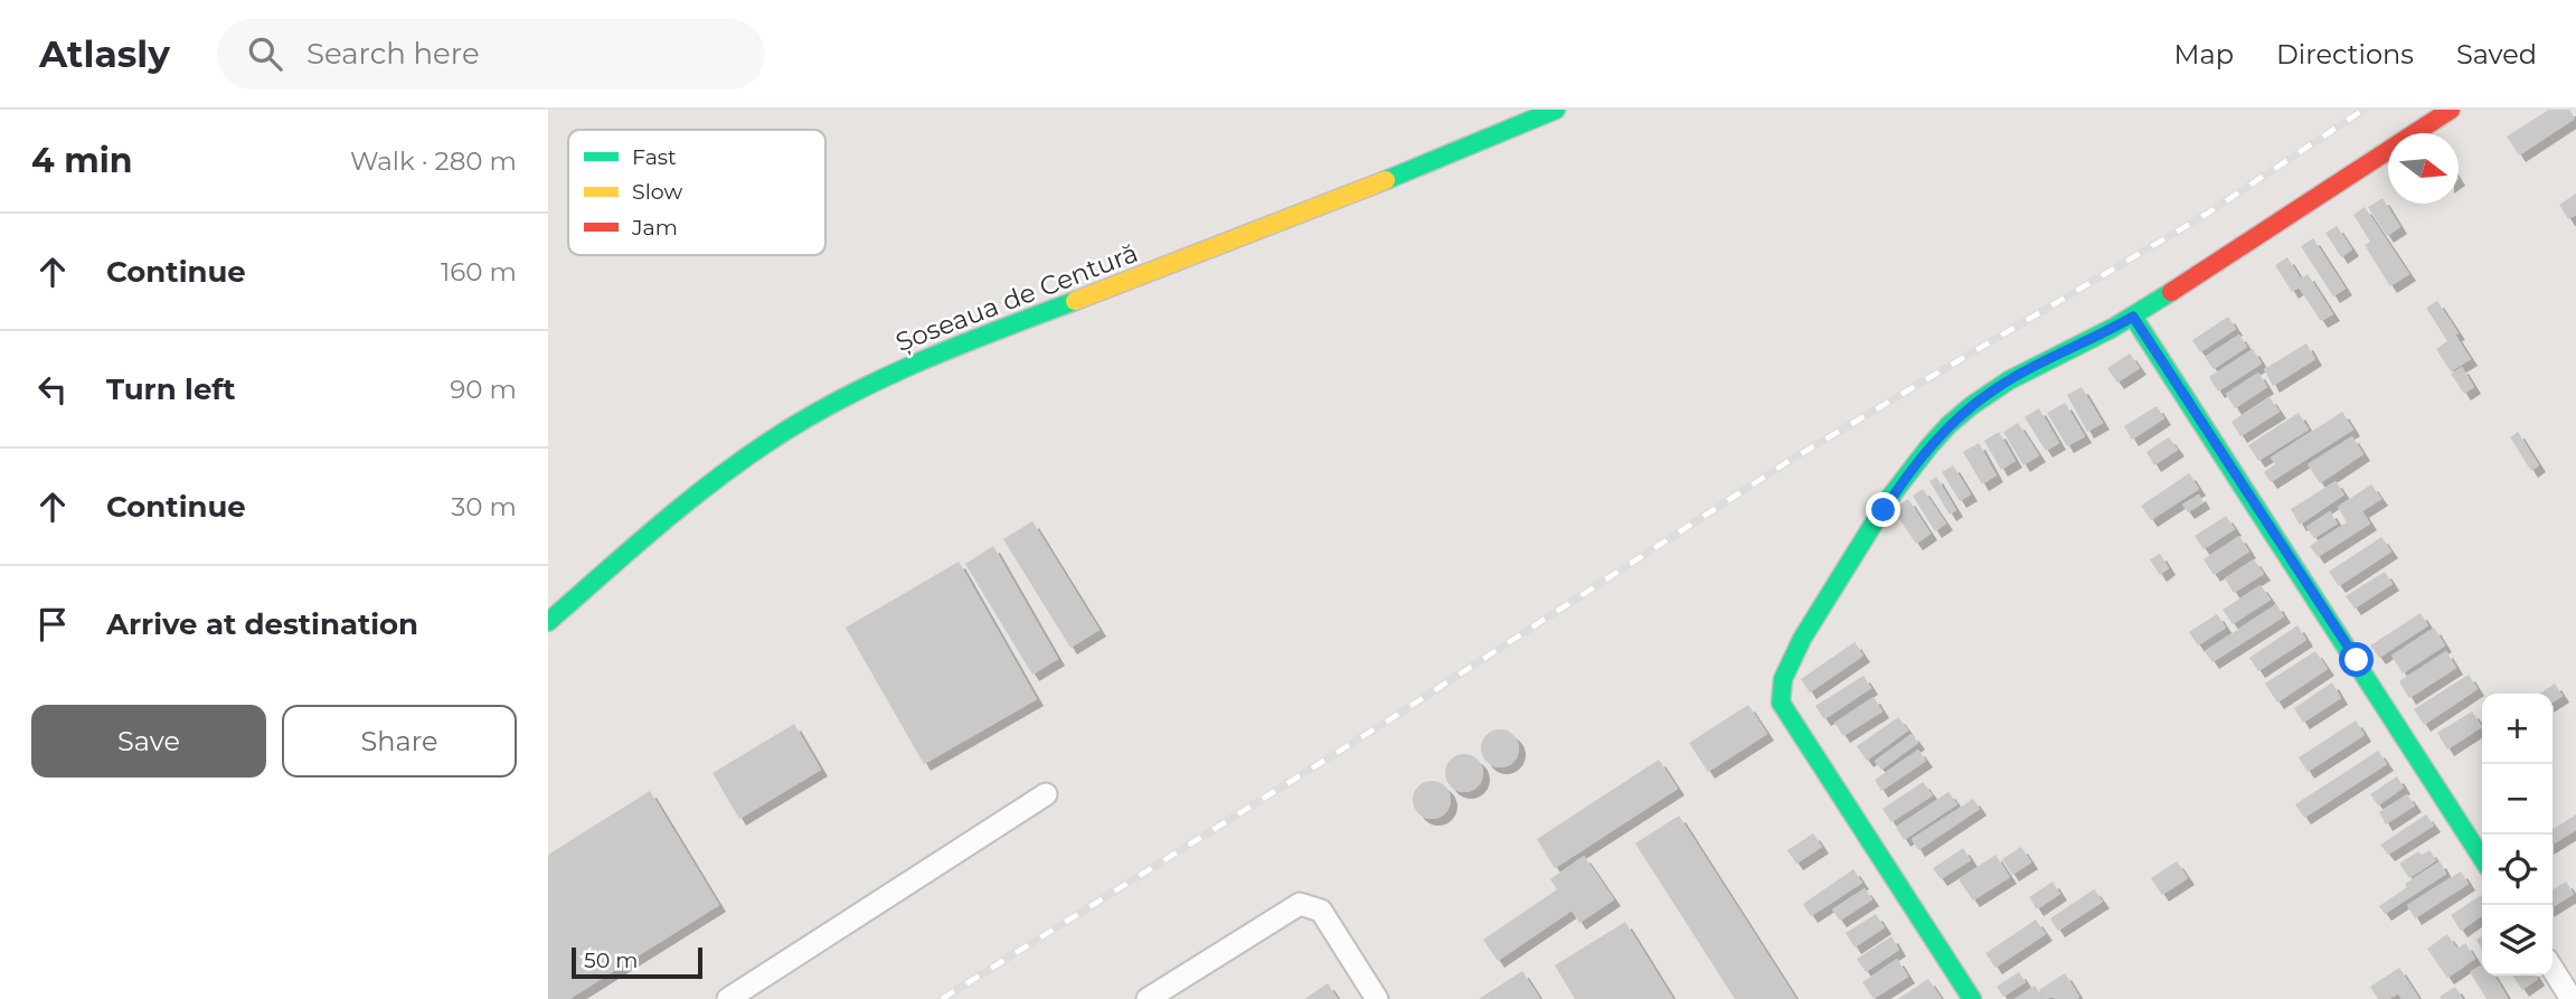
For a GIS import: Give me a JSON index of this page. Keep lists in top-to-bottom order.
{
  "streets": {
    "street": ["Șoseaua de Centură"]
  },
  "legend": ["Fast", "Slow", "Jam"],
  "scale_bar": "50 m",
  "north": "right",
  "page": {
    "header": "Atlasly",
    "search": "Search here",
    "nav": ["Map", "Directions", "Saved"],
    "heading": ["4 min", "Walk · 280 m"],
    "list": [
      ["Continue", "160 m"],
      ["Turn left", "90 m"],
      ["Continue", "30 m"],
      "Arrive at destination"
    ],
    "buttons": ["Save", "Share"],
    "map_buttons": ["+", "−"],
    "scale": "50 m"
  }
}
